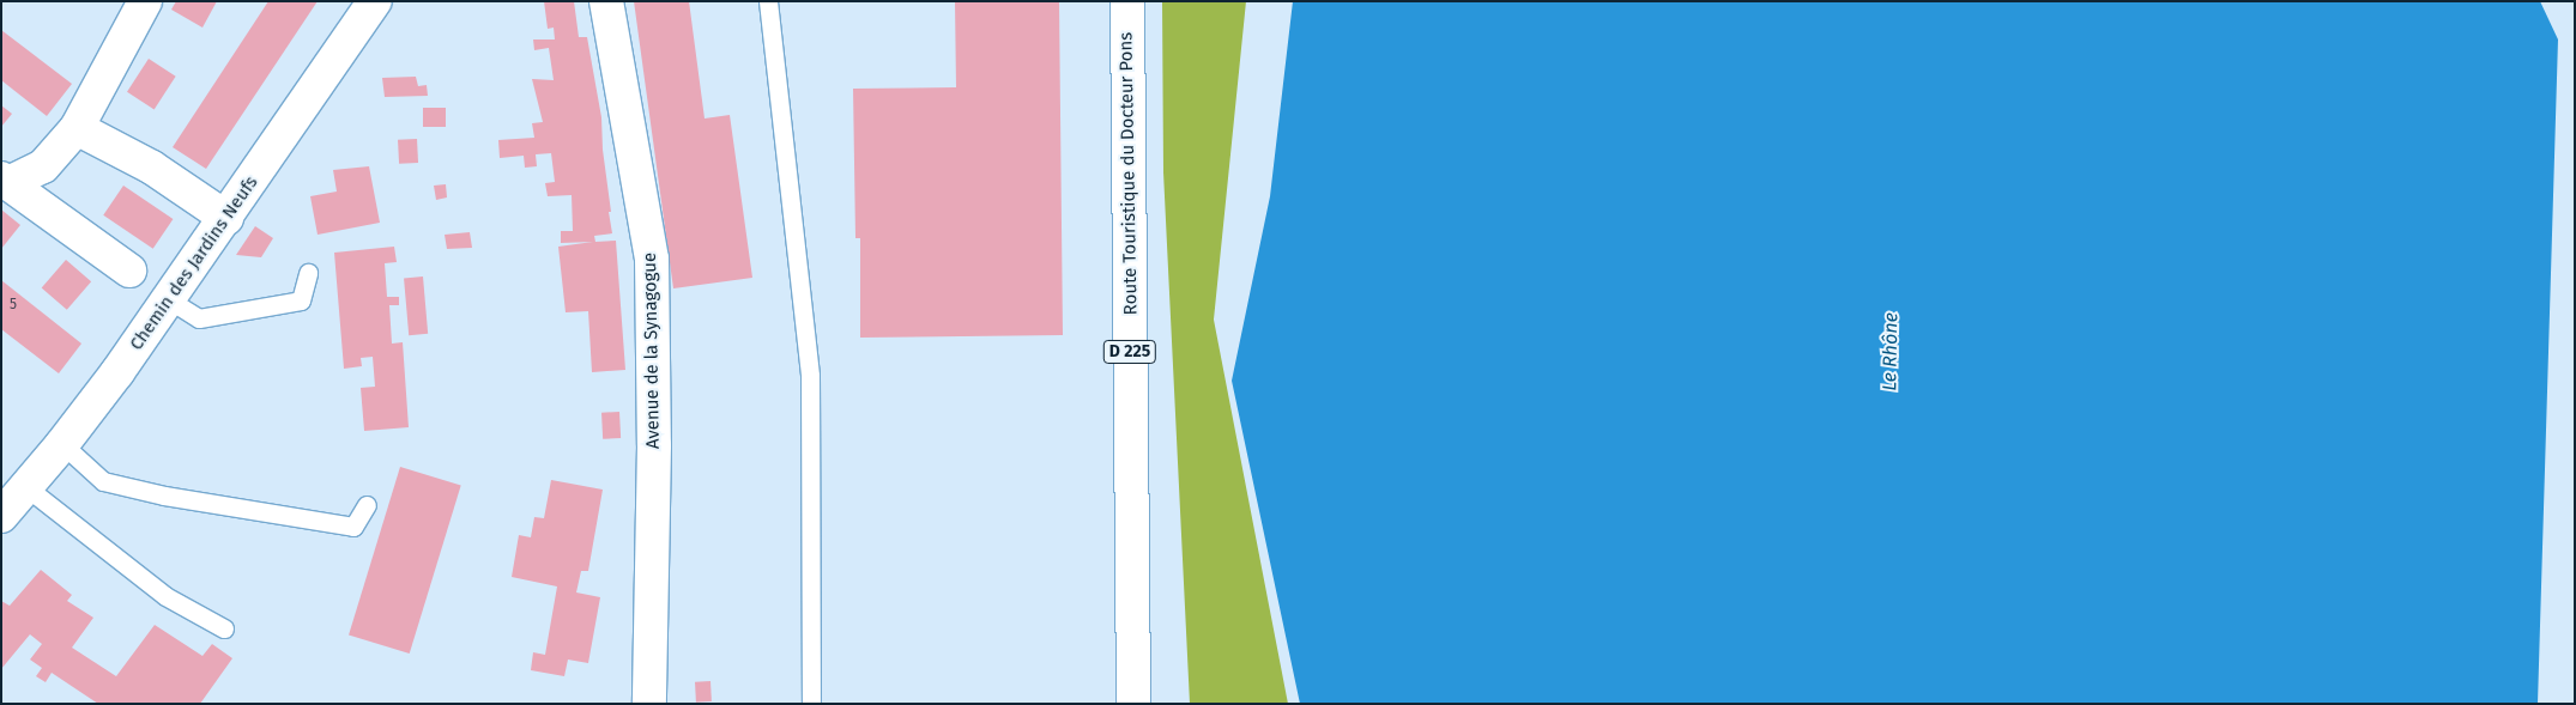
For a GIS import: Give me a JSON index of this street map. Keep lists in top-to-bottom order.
{
  "streets": {
    "main road": [
      "Route Touristique du Docteur Pons",
      "Chemin des Jardins Neufs",
      "Avenue de la Synagogue",
      "D 225"
    ]
  },
  "water": ["Le Rhône"],
  "house_numbers": ["5"]
}
